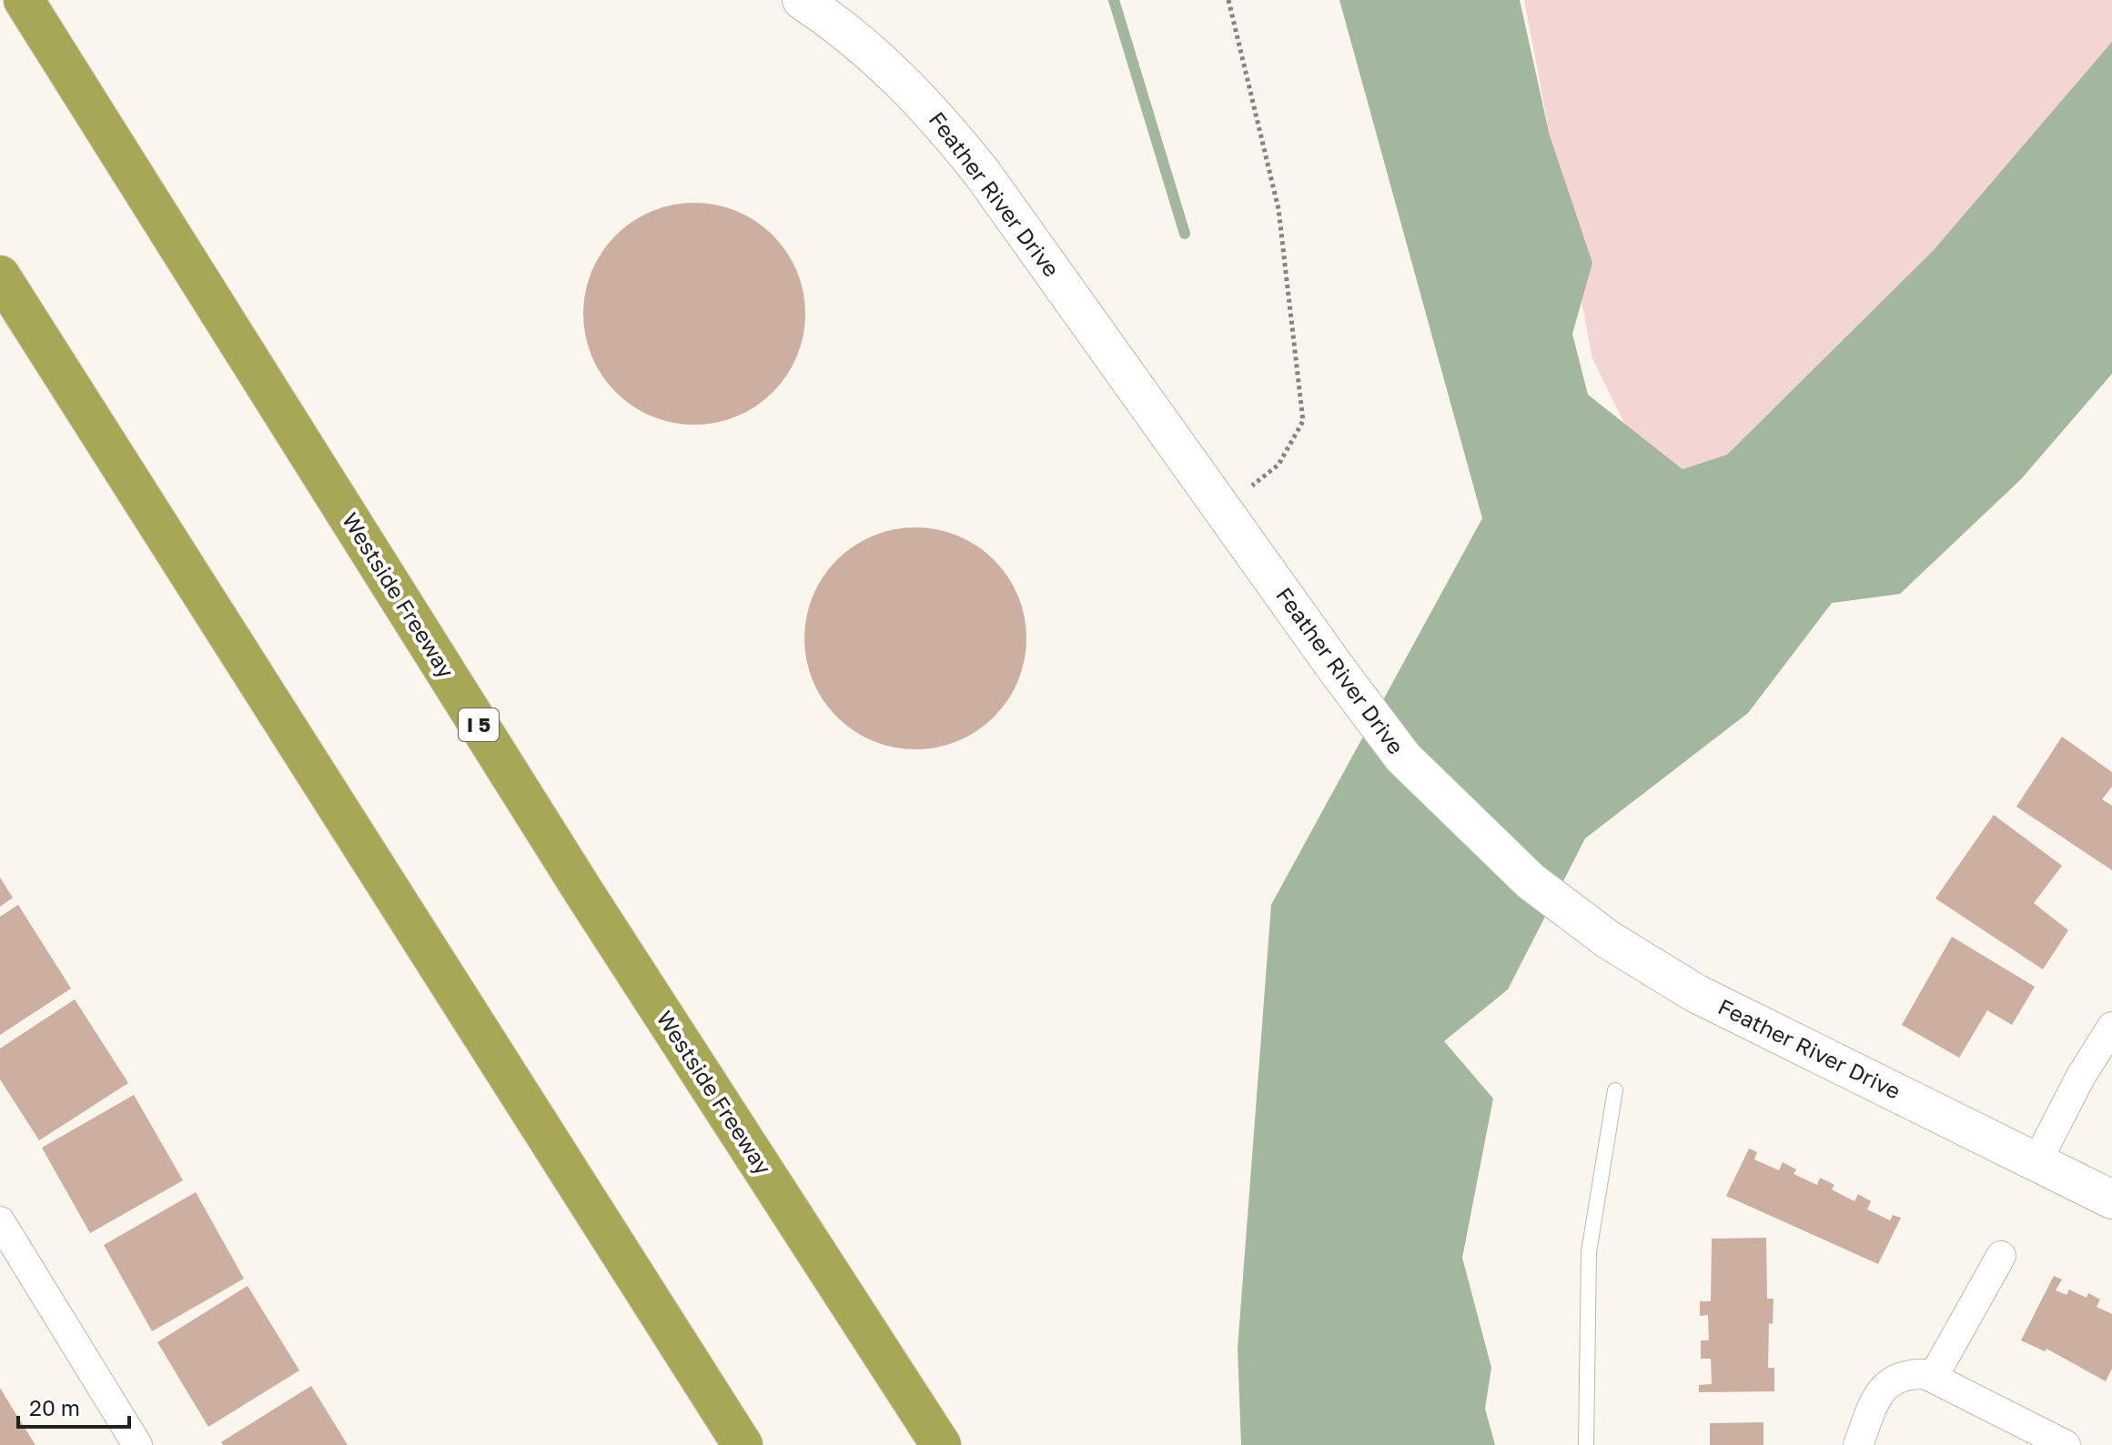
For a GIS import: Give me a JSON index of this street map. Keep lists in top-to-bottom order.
{
  "streets": {
    "highway": ["Westside Freeway", "I 5"],
    "street": ["Feather River Drive"]
  },
  "scale_bar": "20 m"
}
